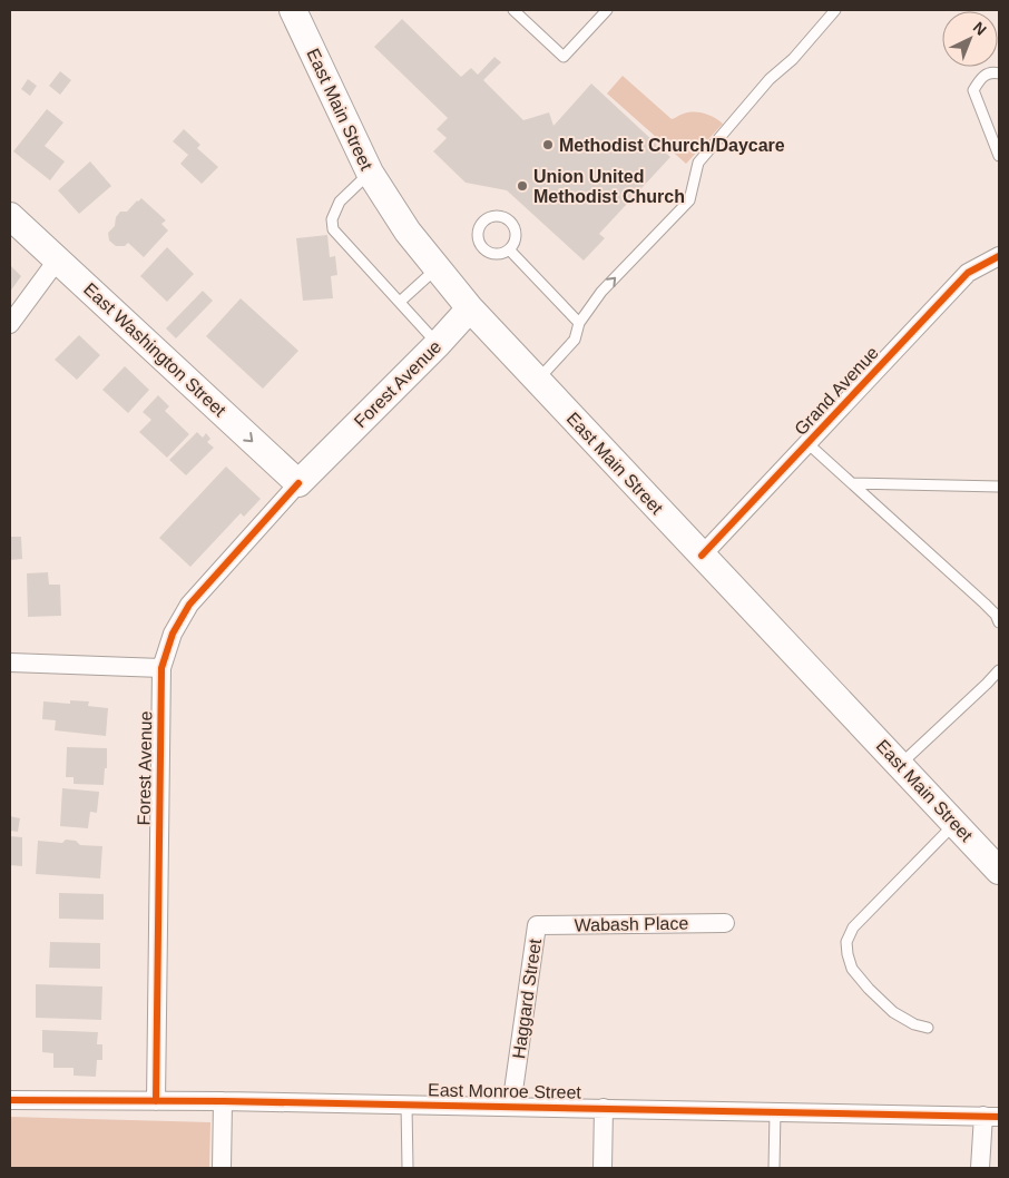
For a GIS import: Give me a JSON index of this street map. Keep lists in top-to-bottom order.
{
  "streets": {
    "main road": ["East Main Street", "East Washington Street", "Forest Avenue"],
    "street": [
      "Grand Avenue",
      "Wabash Place",
      "Haggard Street",
      "East Monroe Street"
    ]
  },
  "crossings": [
    ["East Main Street", "Forest Avenue"],
    ["East Main Street", "Grand Avenue"],
    ["East Washington Street", "Forest Avenue"],
    ["Forest Avenue", "East Monroe Street"],
    ["Wabash Place", "Haggard Street"],
    ["Haggard Street", "East Monroe Street"]
  ],
  "one_way": ["East Washington Street"],
  "places": ["Methodist Church/Daycare", "Union United Methodist Church"],
  "north": "top right"
}
